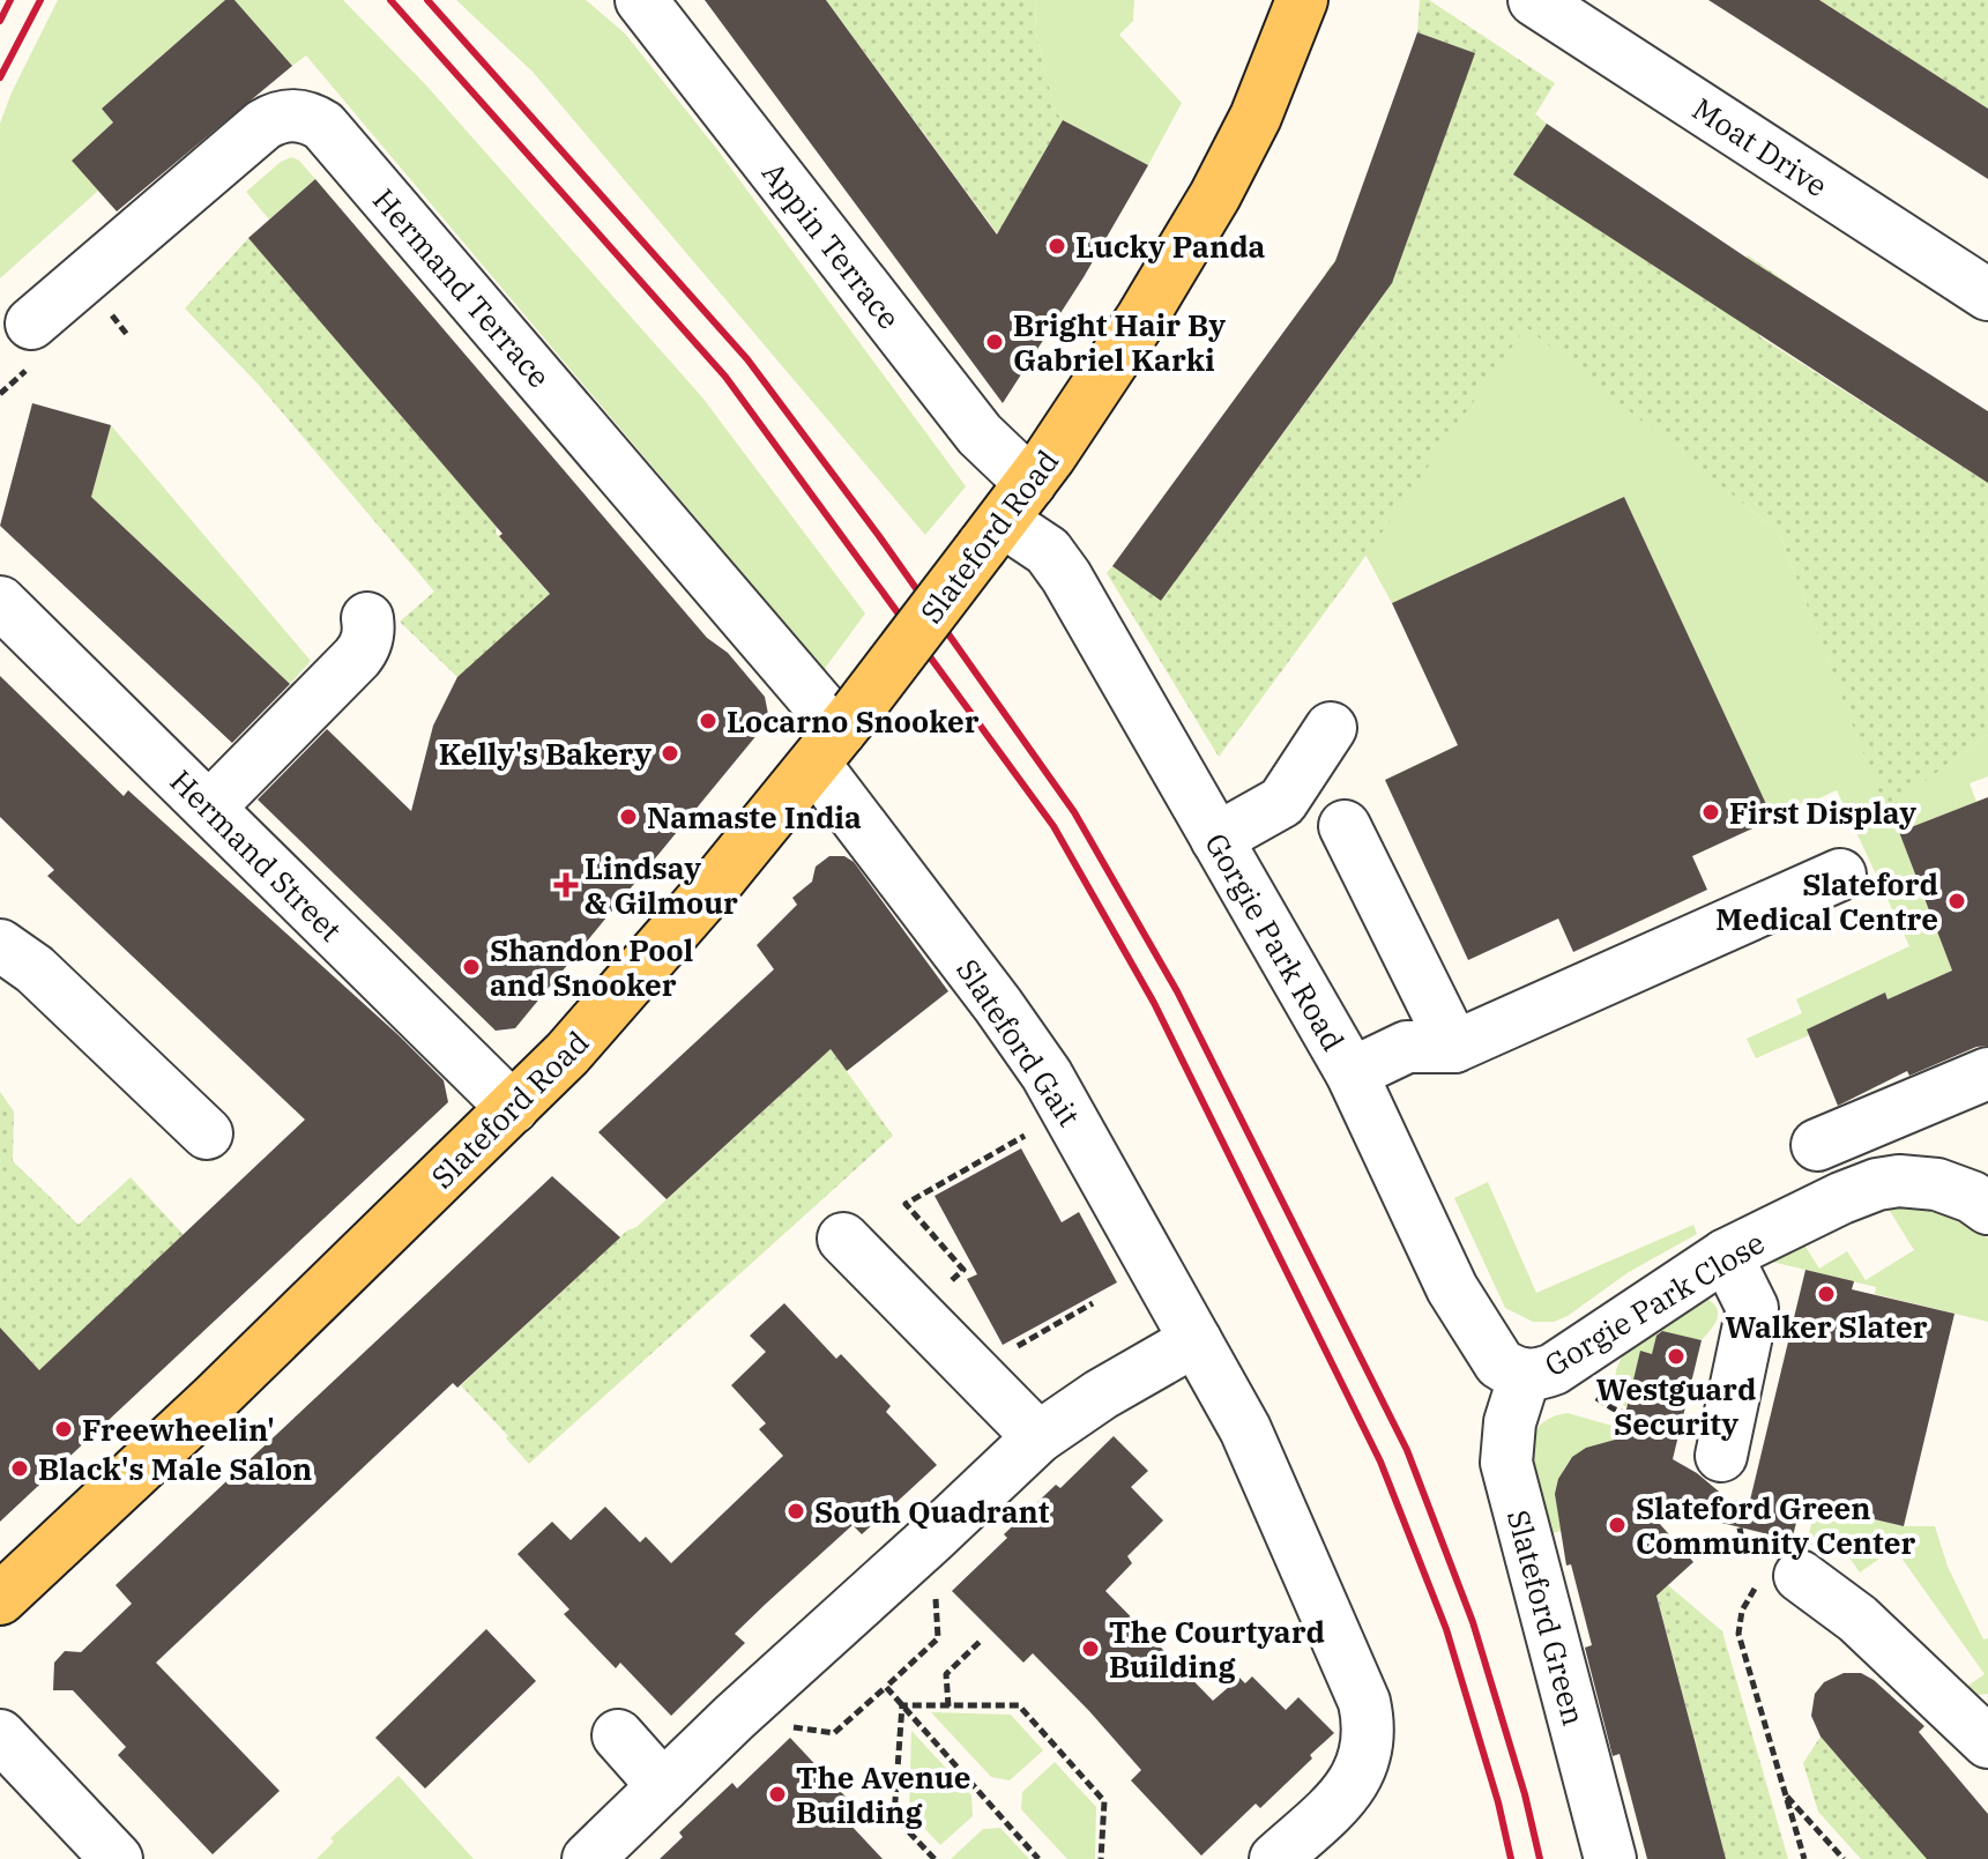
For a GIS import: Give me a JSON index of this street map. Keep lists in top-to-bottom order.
{
  "streets": {
    "main road": ["Slateford Road"],
    "street": [
      "Moat Drive",
      "Appin Terrace",
      "Hermand Terrace",
      "Hermand Street",
      "Gorgie Park Road",
      "Slateford Gait",
      "Gorgie Park Close",
      "Slateford Green"
    ]
  },
  "crossings": [
    ["Appin Terrace", "Slateford Road"],
    ["Appin Terrace", "Gorgie Park Road"],
    ["Hermand Terrace", "Slateford Road"],
    ["Hermand Terrace", "Slateford Gait"],
    ["Slateford Road", "Hermand Street"],
    ["Slateford Road", "Gorgie Park Road"],
    ["Slateford Road", "Slateford Gait"],
    ["Gorgie Park Road", "Gorgie Park Close"],
    ["Gorgie Park Road", "Slateford Green"],
    ["Gorgie Park Close", "Slateford Green"]
  ],
  "places": {
    "other": [
      "Lucky Panda",
      "Bright Hair By Gabriel Karki",
      "Locarno Snooker",
      "Kelly's Bakery",
      "First Display",
      "Namaste India",
      "Slateford Medical Centre",
      "Shandon Pool and Snooker",
      "Walker Slater",
      "Westguard Security",
      "Freewheelin'",
      "Black's Male Salon",
      "South Quadrant",
      "Slateford Green Community Center",
      "The Courtyard Building",
      "The Avenue Building"
    ],
    "health": ["Lindsay & Gilmour"]
  }
}
